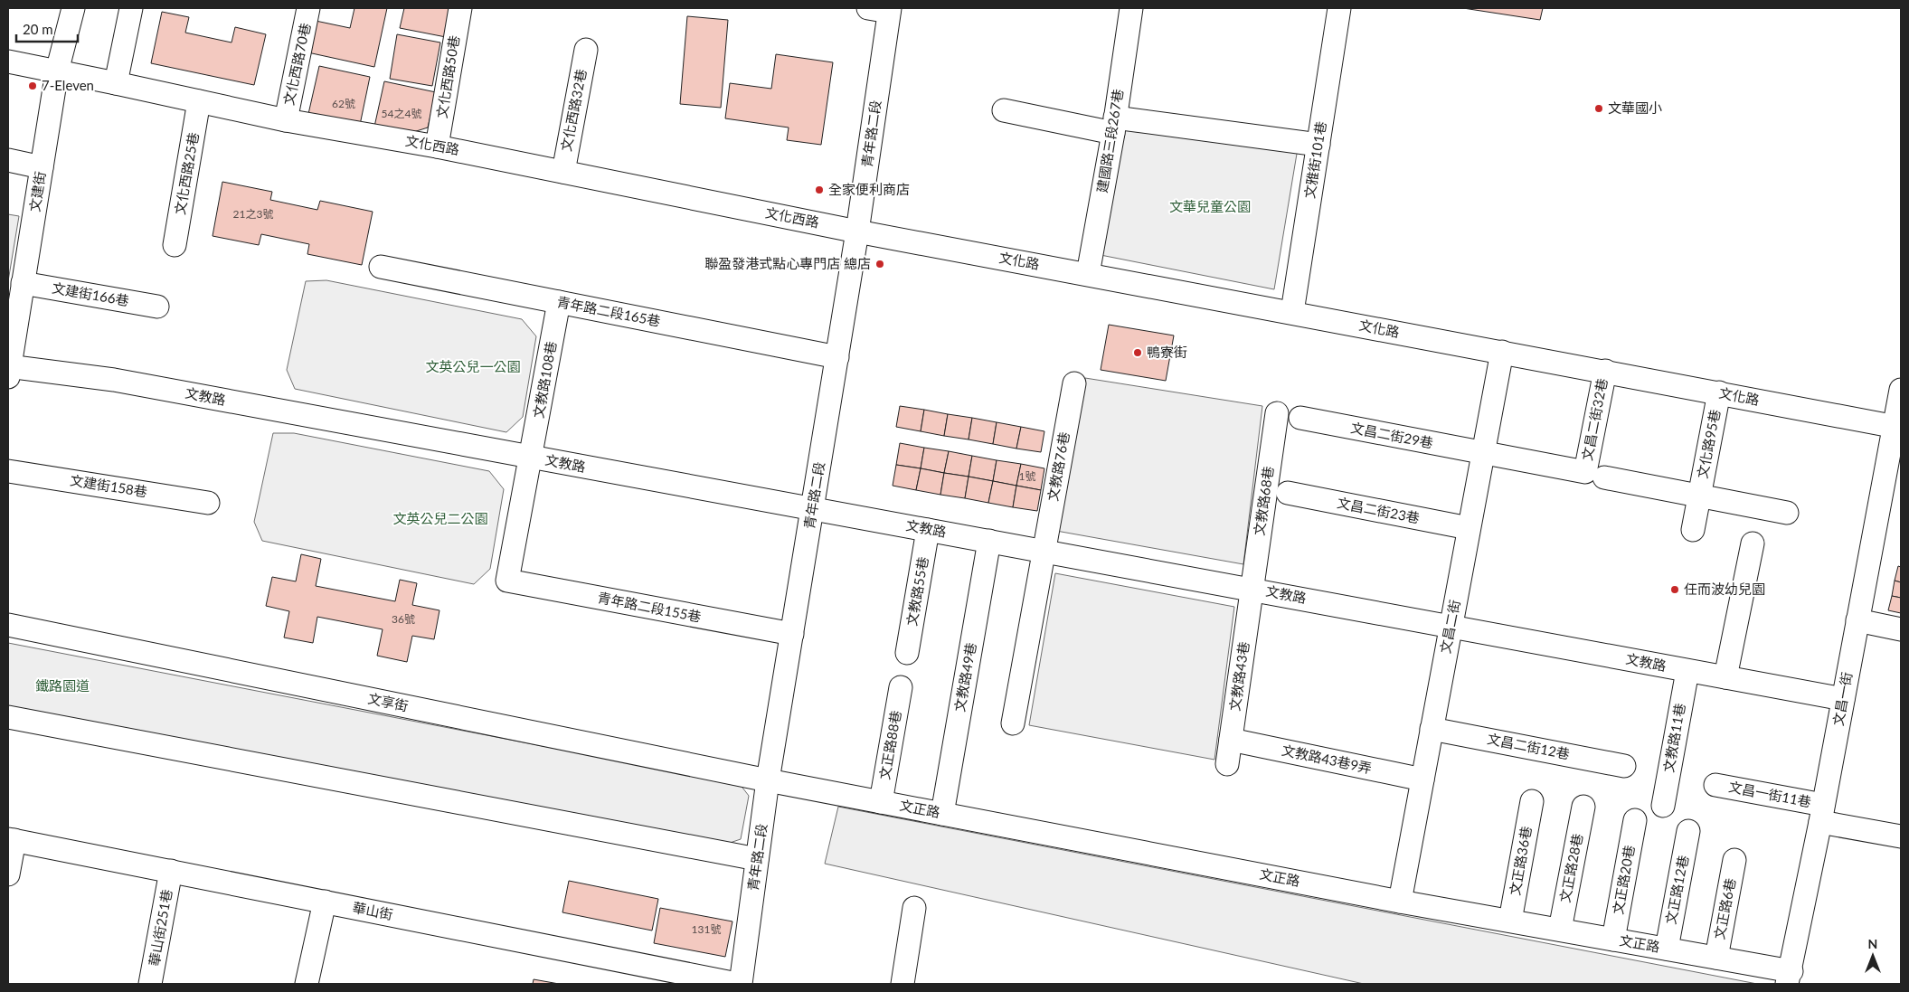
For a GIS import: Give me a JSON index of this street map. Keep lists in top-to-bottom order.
{
  "streets": {
    "street": [
      "文化西路70巷",
      "文化西路50巷",
      "文化西路32巷",
      "青年路二段",
      "建國路三段267巷",
      "文化西路",
      "文雅街101巷",
      "文化西路25巷",
      "文建街",
      "文化路",
      "文建街166巷",
      "青年路二段165巷",
      "文教路108巷",
      "文教路",
      "文昌二街32巷",
      "文昌二街29巷",
      "文化路95巷",
      "文教路76巷",
      "文建街158巷",
      "文教路68巷",
      "文昌二街23巷",
      "文教路55巷",
      "青年路二段155巷",
      "文昌二街",
      "文教路43巷",
      "文教路49巷",
      "文昌一街",
      "文享街",
      "文教路11巷",
      "文正路88巷",
      "文昌二街12巷",
      "文教路43巷9弄",
      "文昌一街11巷",
      "文正路",
      "文正路36巷",
      "文正路28巷",
      "文正路20巷",
      "文正路12巷",
      "文正路6巷",
      "華山街",
      "華山街251巷"
    ]
  },
  "crossings": [
    ["文化西路70巷", "文化西路"],
    ["文化西路50巷", "文化西路"],
    ["文化西路32巷", "文化西路"],
    ["青年路二段", "文化西路"],
    ["青年路二段", "文化路"],
    ["青年路二段", "青年路二段165巷"],
    ["青年路二段", "文教路"],
    ["青年路二段", "青年路二段155巷"],
    ["青年路二段", "文享街"],
    ["青年路二段", "文正路"],
    ["建國路三段267巷", "文化路"],
    ["文化西路", "文化西路25巷"],
    ["文化西路", "文建街"],
    ["文化西路", "文化路"],
    ["文雅街101巷", "文化路"],
    ["文建街", "文建街166巷"],
    ["文建街", "文教路"],
    ["文化路", "文昌二街32巷"],
    ["文化路", "文化路95巷"],
    ["文化路", "文昌二街"],
    ["文化路", "文昌一街"],
    ["青年路二段165巷", "文教路108巷"],
    ["文教路108巷", "文教路"],
    ["文教路108巷", "青年路二段155巷"],
    ["文教路", "文教路76巷"],
    ["文教路", "文教路68巷"],
    ["文教路", "文教路55巷"],
    ["文教路", "文昌二街"],
    ["文教路", "文教路43巷"],
    ["文教路", "文教路49巷"],
    ["文教路", "文昌一街"],
    ["文教路", "文教路11巷"],
    ["文昌二街32巷", "文昌二街29巷"],
    ["文昌二街32巷", "文昌二街"],
    ["文昌二街29巷", "文昌二街"],
    ["文教路68巷", "文教路43巷"],
    ["文昌二街23巷", "文昌二街"],
    ["文昌二街", "文昌二街12巷"],
    ["文昌二街", "文教路43巷9弄"],
    ["文昌二街", "文正路"],
    ["文教路43巷", "文教路43巷9弄"],
    ["文教路49巷", "文正路"],
    ["文昌一街", "文昌一街11巷"],
    ["文昌一街", "文正路"],
    ["文享街", "文正路"],
    ["文正路88巷", "文正路"],
    ["文正路", "文正路36巷"],
    ["文正路", "文正路28巷"],
    ["文正路", "文正路20巷"],
    ["文正路", "文正路12巷"],
    ["文正路", "文正路6巷"],
    ["華山街", "華山街251巷"]
  ],
  "parks": [
    "文華兒童公園",
    "文英公兒一公園",
    "文英公兒二公園",
    "鐵路園道"
  ],
  "places": [
    "7-Eleven",
    "文華國小",
    "全家便利商店",
    "聯盈發港式點心專門店 總店",
    "鴨寮街",
    "任而波幼兒園"
  ],
  "house_numbers": [
    "62號",
    "54之4號",
    "21之3號",
    "1號",
    "36號",
    "131號"
  ],
  "scale_bar": "20 m",
  "north": "top"
}
